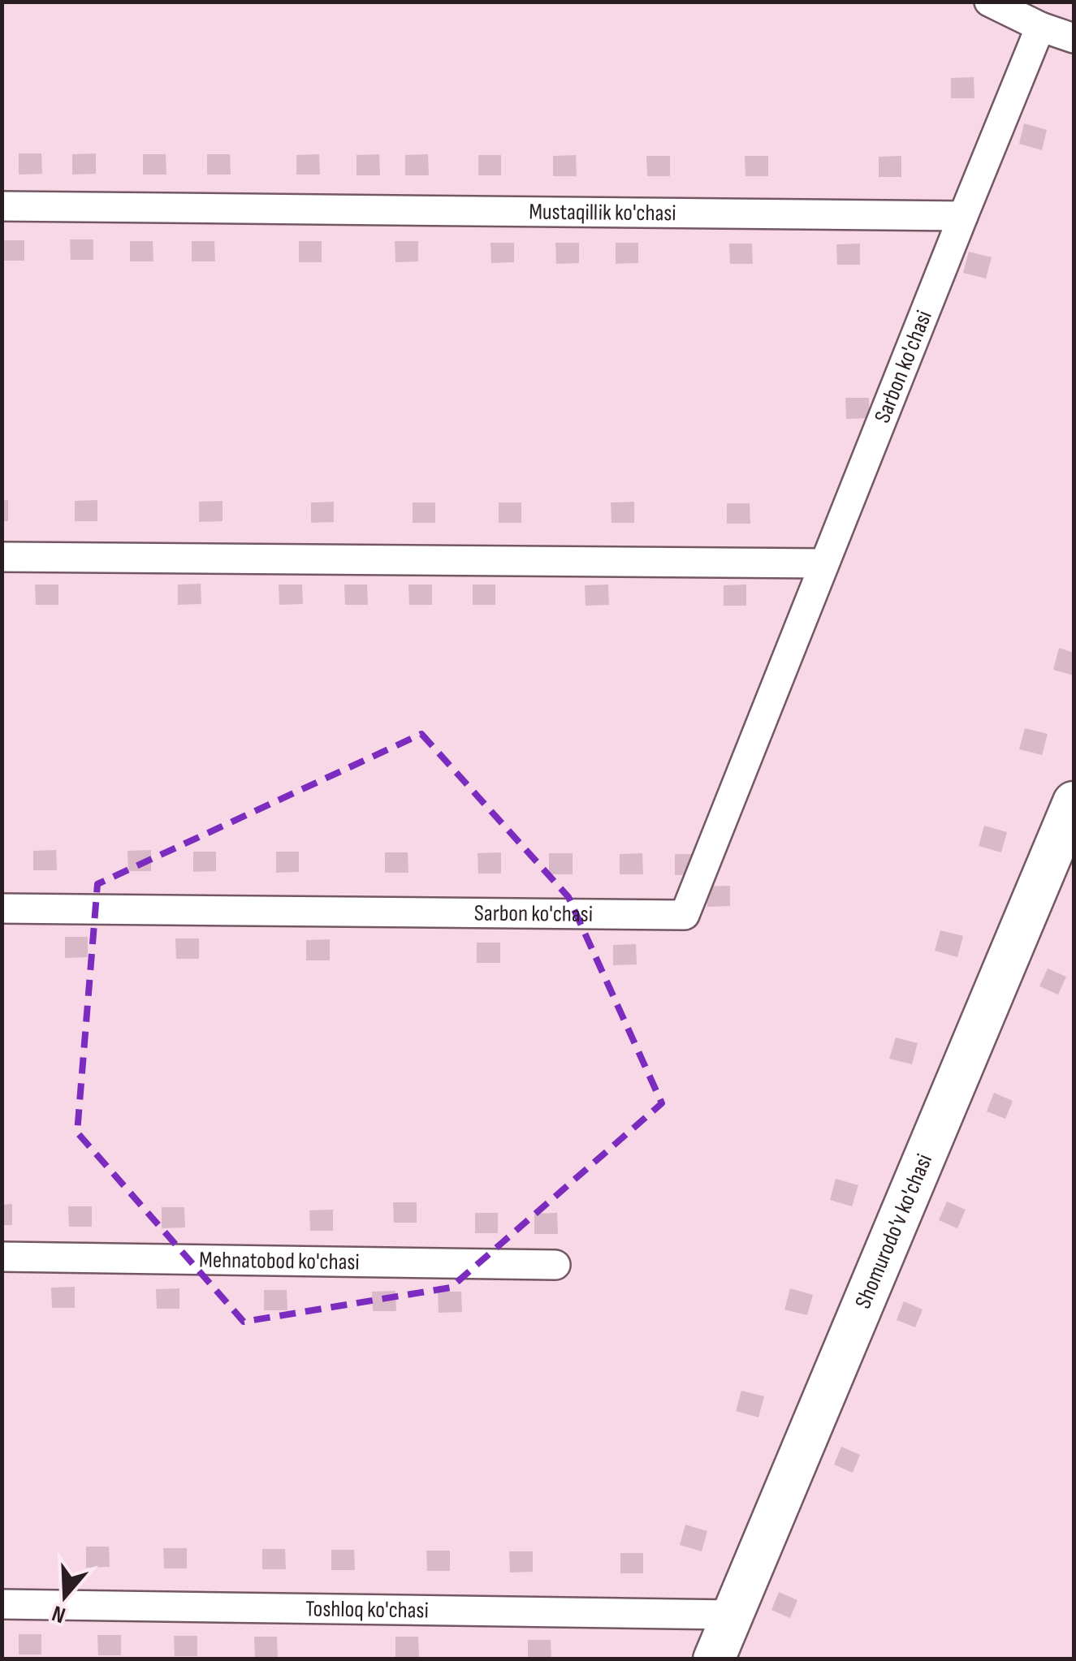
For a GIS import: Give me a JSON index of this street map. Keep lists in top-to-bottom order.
{
  "streets": {
    "street": [
      "Mustaqillik ko'chasi",
      "Sarbon ko'chasi",
      "Shomurodo'v ko'chasi",
      "Mehnatobod ko'chasi",
      "Toshloq ko'chasi"
    ]
  },
  "crossings": [
    ["Mustaqillik ko'chasi", "Sarbon ko'chasi"],
    ["Shomurodo'v ko'chasi", "Toshloq ko'chasi"]
  ],
  "north": "bottom"
}
